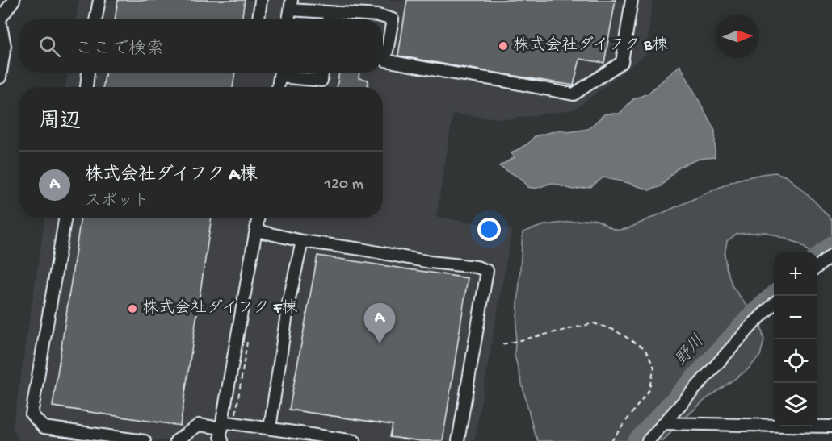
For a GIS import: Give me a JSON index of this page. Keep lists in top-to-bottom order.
{
  "water": ["野川"],
  "places": ["株式会社ダイフク B棟", "株式会社ダイフク F棟"],
  "north": "right",
  "page": {
    "search": "ここで検索",
    "heading": "周辺",
    "list": [
      {
        "mark": "A",
        "name": "株式会社ダイフク A棟",
        "note": "スポット",
        "value": "120 m"
      }
    ],
    "map_buttons": ["+", "−"],
    "pins": "A"
  }
}
